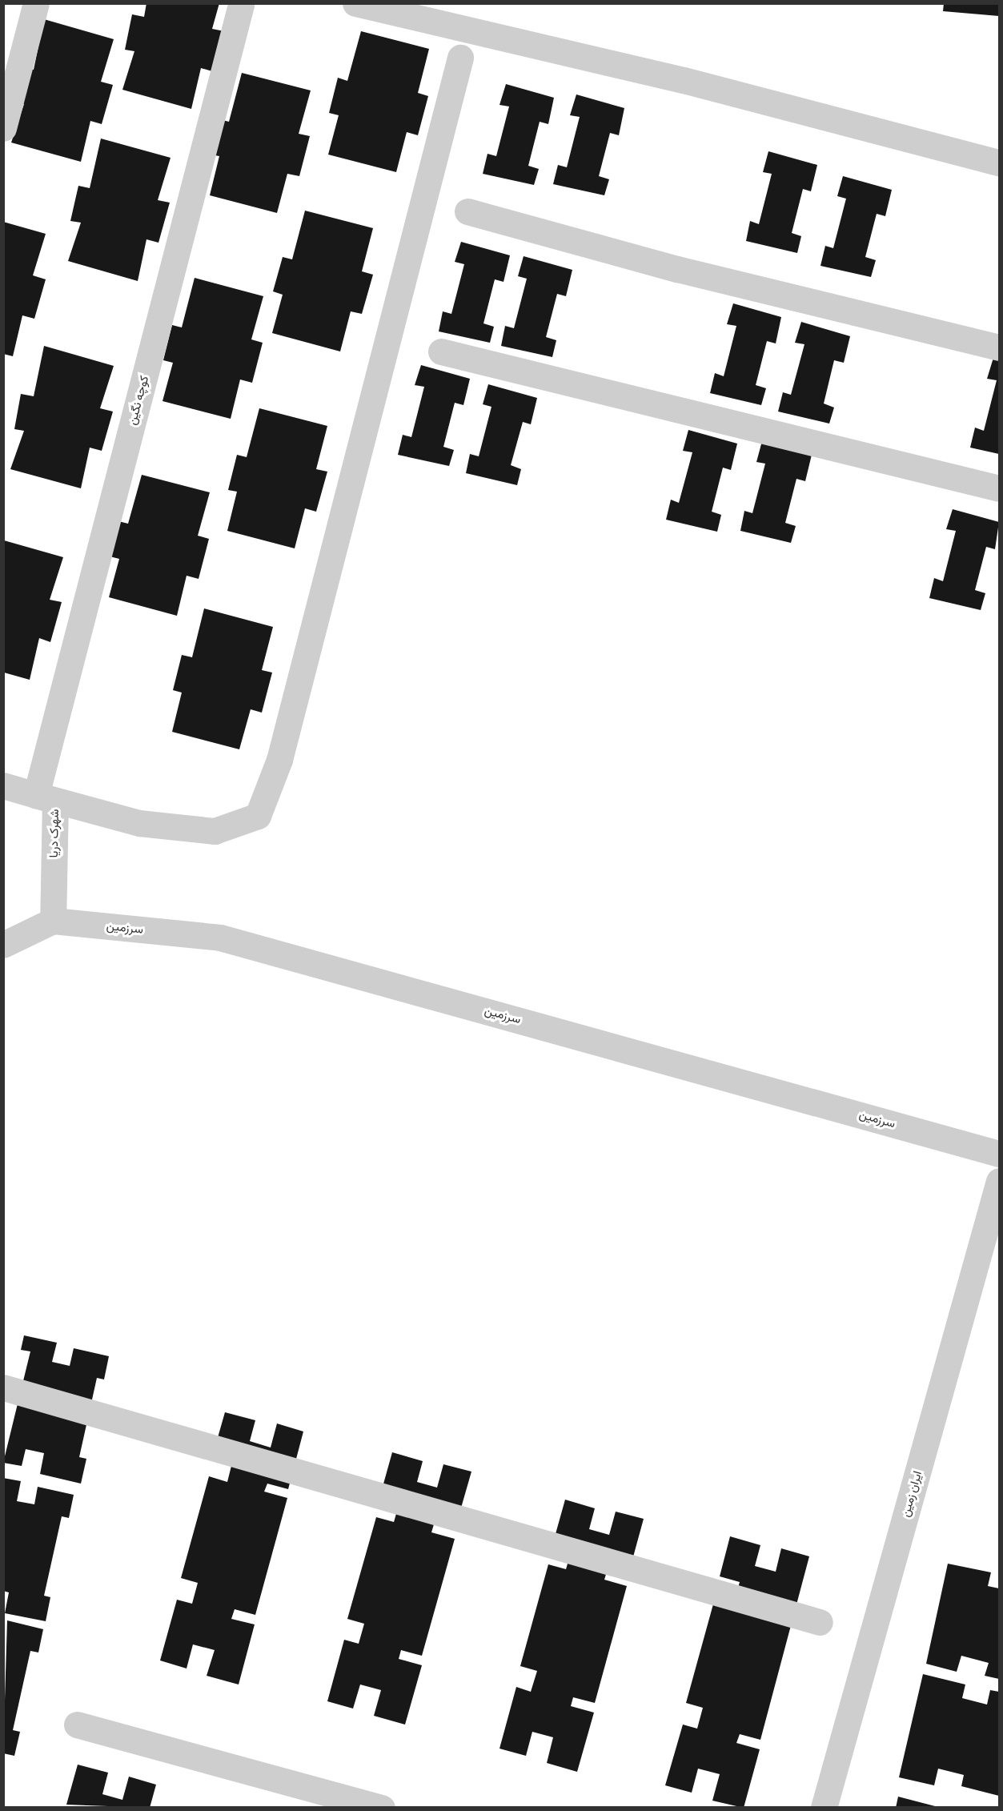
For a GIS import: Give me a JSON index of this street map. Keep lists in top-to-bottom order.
{
  "streets": {
    "street": [
      "کوچه نگین",
      "شهرک دریا",
      "سرزمین",
      "ایران زمین"
    ]
  },
  "crossings": [
    ["کوچه نگین", "شهرک دریا"],
    ["شهرک دریا", "سرزمین"]
  ]
}
